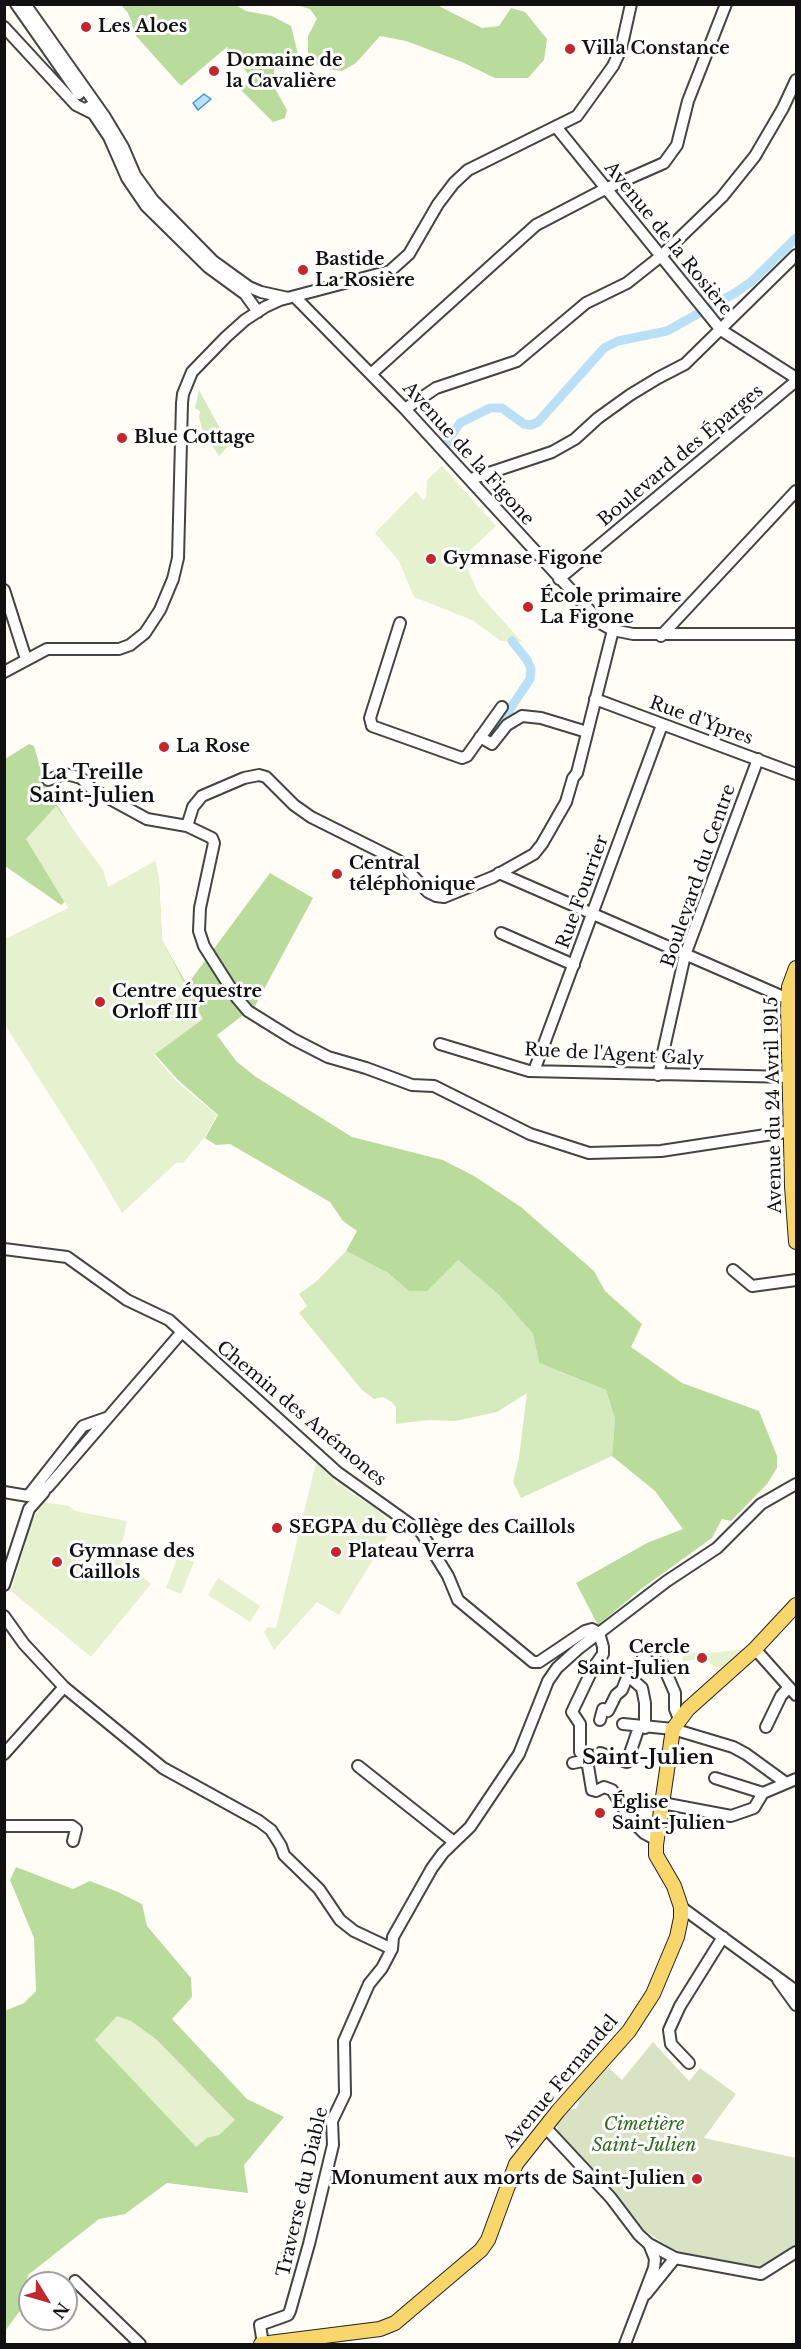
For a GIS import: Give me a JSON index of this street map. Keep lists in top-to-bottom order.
{
  "streets": {
    "main road": ["Avenue du 24 Avril 1915", "Avenue Fernandel"],
    "street": [
      "Avenue de la Rosière",
      "Avenue de la Figone",
      "Boulevard des Éparges",
      "Rue d'Ypres",
      "Boulevard du Centre",
      "Rue Fourrier",
      "Rue de l'Agent Galy",
      "Chemin des Anémones",
      "Traverse du Diable"
    ]
  },
  "crossings": [
    ["Avenue de la Rosière", "Boulevard des Éparges"],
    ["Avenue de la Figone", "Boulevard des Éparges"],
    ["Rue d'Ypres", "Boulevard du Centre"],
    ["Rue d'Ypres", "Rue Fourrier"],
    ["Boulevard du Centre", "Rue de l'Agent Galy"],
    ["Rue Fourrier", "Rue de l'Agent Galy"],
    ["Rue de l'Agent Galy", "Avenue du 24 Avril 1915"],
    ["Avenue Fernandel", "Traverse du Diable"]
  ],
  "districts": ["La Treille Saint-Julien", "Saint-Julien"],
  "parks": ["Cimetière Saint-Julien"],
  "places": [
    "Les Aloes",
    "Villa Constance",
    "Domaine de la Cavalière",
    "Bastide La Rosière",
    "Blue Cottage",
    "Gymnase Figone",
    "École primaire La Figone",
    "La Rose",
    "Central téléphonique",
    "Centre équestre Orloff III",
    "SEGPA du Collège des Caillols",
    "Plateau Verra",
    "Gymnase des Caillols",
    "Cercle Saint-Julien",
    "Église Saint-Julien",
    "Monument aux morts de Saint-Julien"
  ],
  "north": "bottom right"
}
